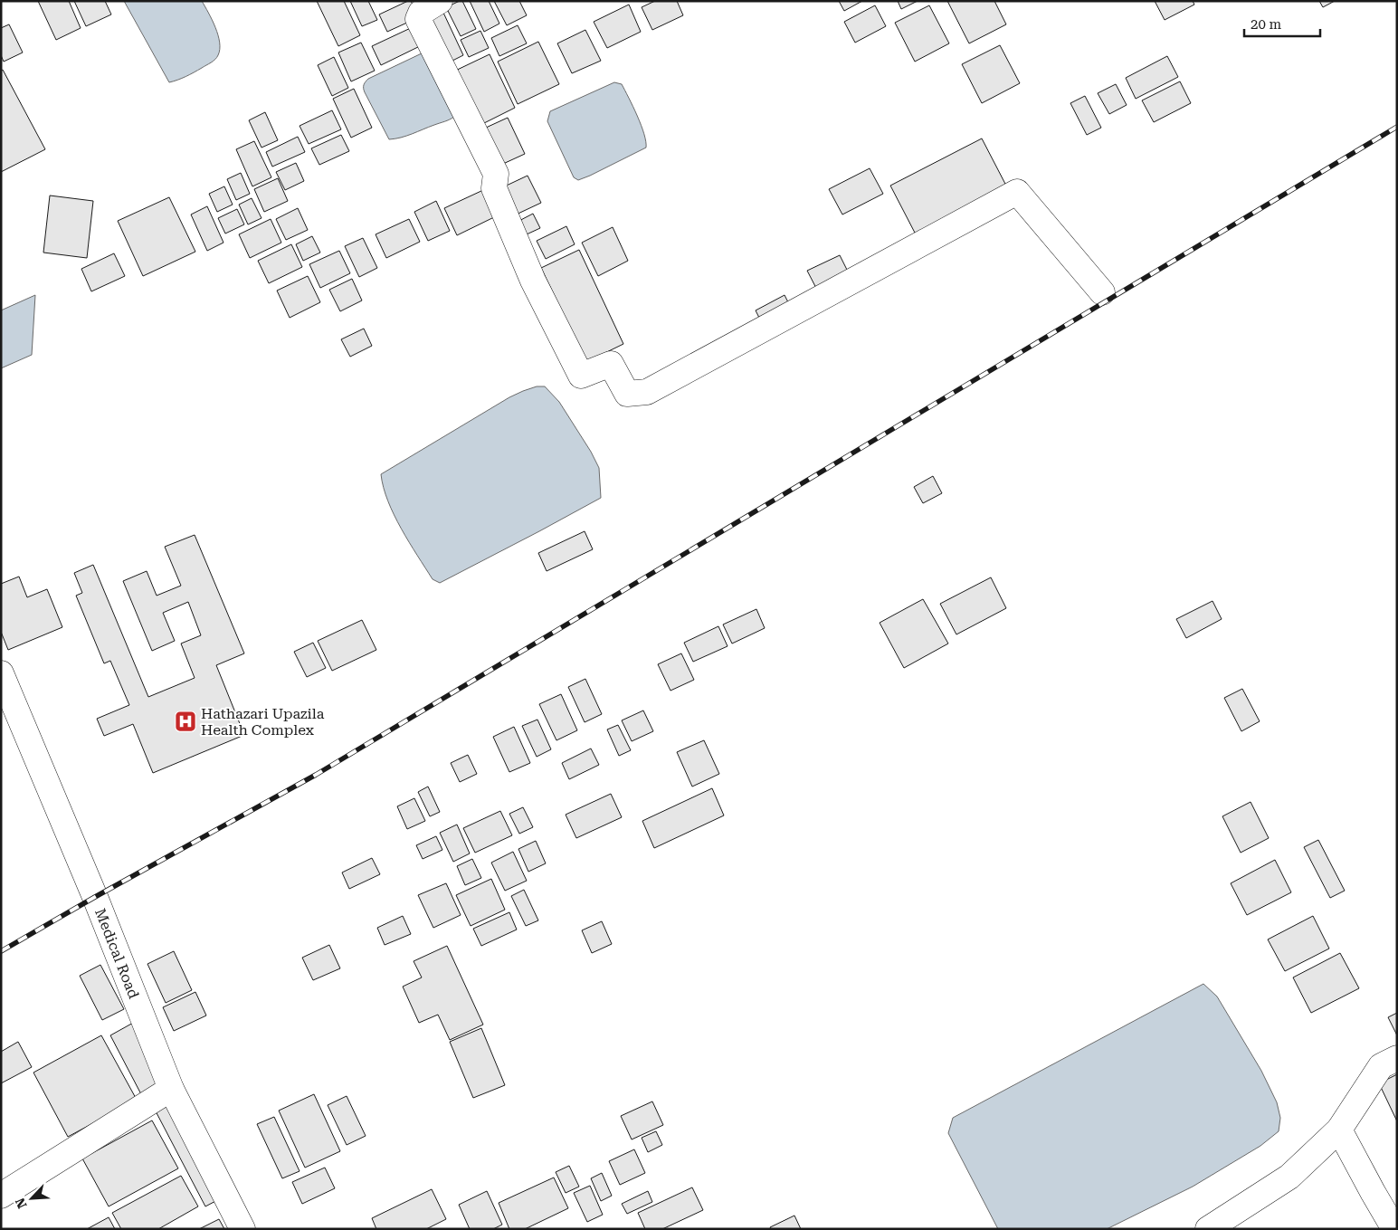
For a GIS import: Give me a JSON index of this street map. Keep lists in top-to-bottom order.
{
  "streets": {
    "street": ["Medical Road"]
  },
  "places": {
    "hospital": ["Hathazari Upazila Health Complex"]
  },
  "scale_bar": "20 m",
  "north": "bottom left"
}
